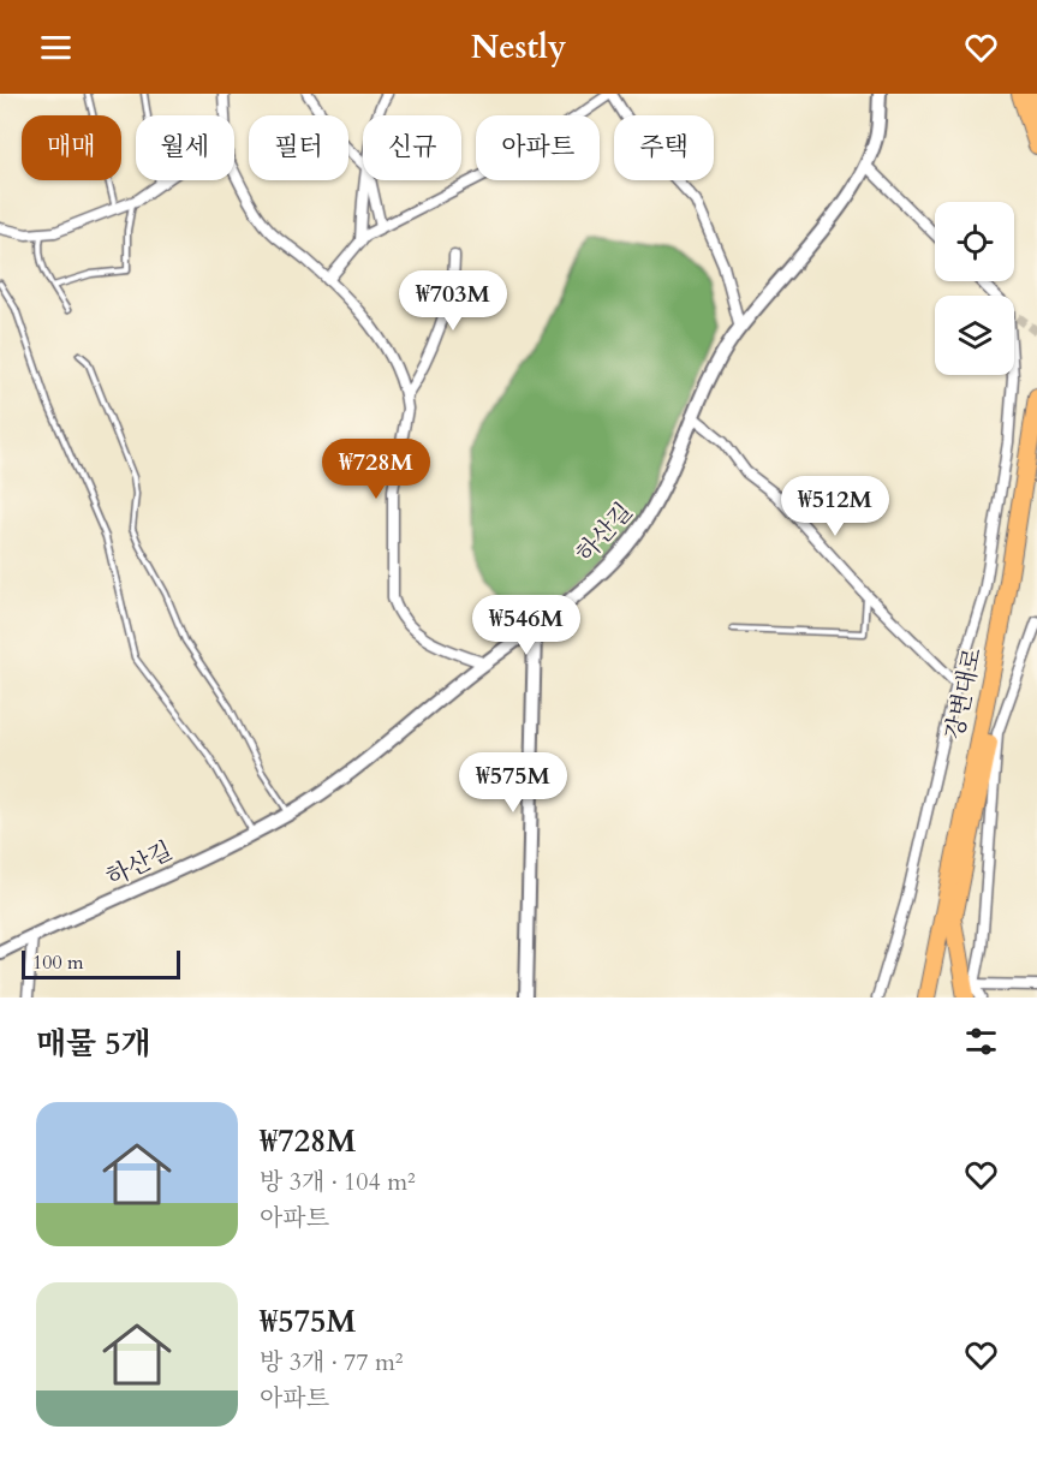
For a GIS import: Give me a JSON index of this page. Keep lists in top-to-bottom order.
{
  "streets": {
    "highway": ["강변대로"],
    "street": ["하산길"]
  },
  "scale_bar": "100 m",
  "page": {
    "header": "Nestly",
    "chip": [
      "매매",
      "월세",
      "필터",
      "신규",
      "아파트",
      "주택"
    ],
    "price": [
      "₩703M",
      "₩728M",
      "₩512M",
      "₩546M",
      "₩575M"
    ],
    "scale": "100 m",
    "heading": "매물 5개",
    "list": [
      {
        "name": "₩728M",
        "note": "방 3개 · 104 m² · 아파트"
      },
      {
        "name": "₩575M",
        "note": "방 3개 · 77 m² · 아파트"
      }
    ]
  }
}
